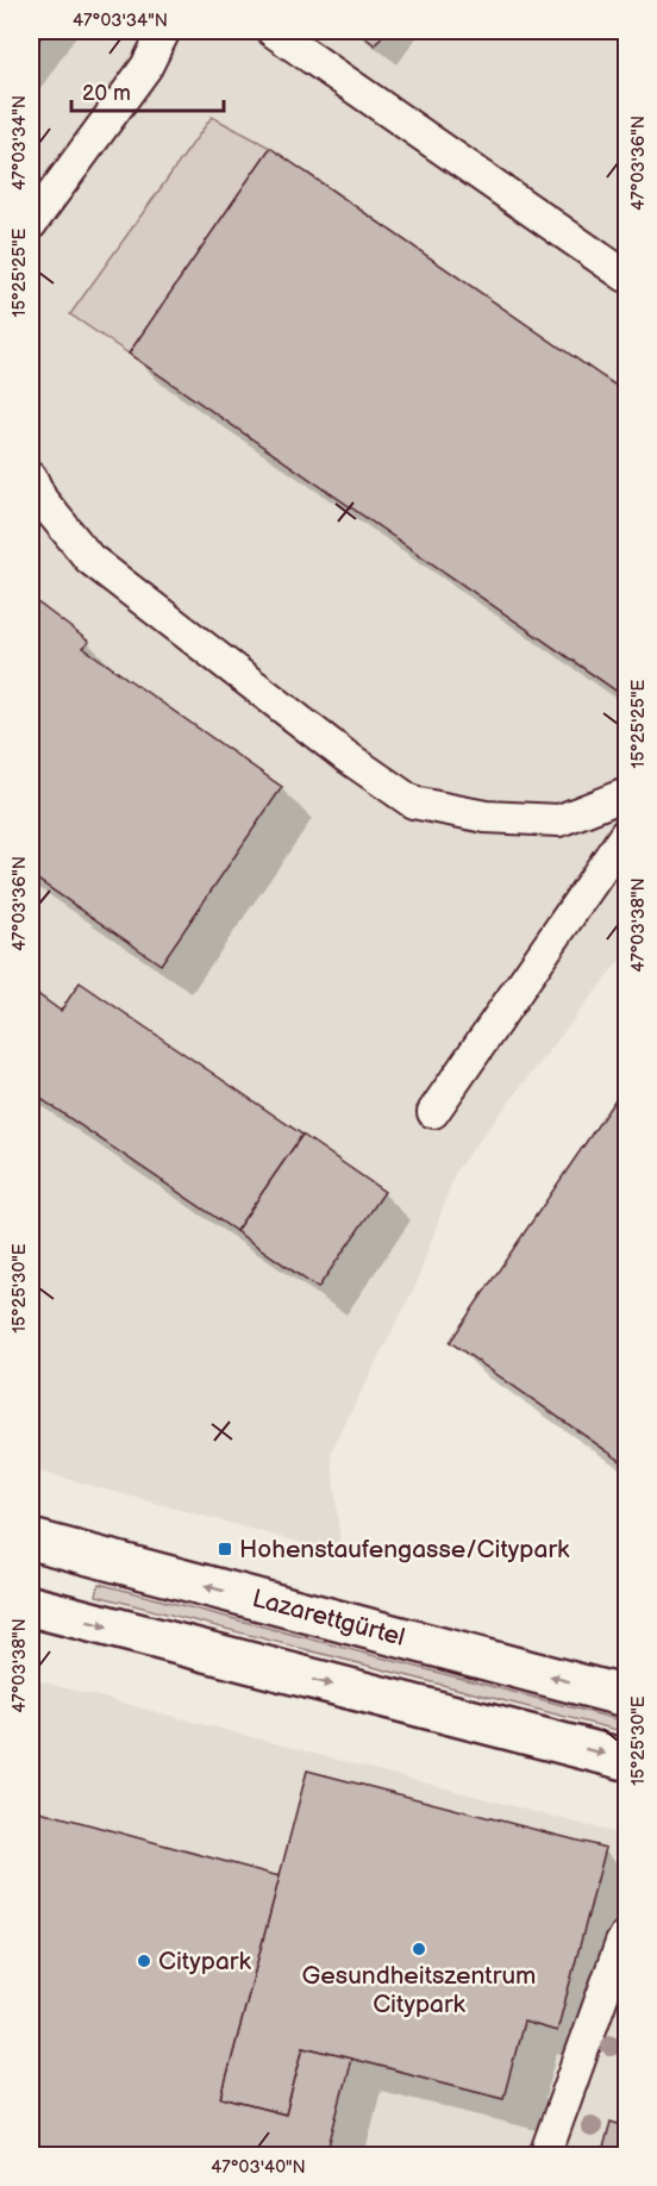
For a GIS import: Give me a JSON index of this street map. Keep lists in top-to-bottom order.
{
  "streets": {
    "main road": ["Lazarettgürtel"]
  },
  "places": {
    "transit": ["Hohenstaufengasse/Citypark"],
    "other": ["Gesundheitszentrum Citypark", "Citypark"]
  },
  "scale_bar": "20 m",
  "coordinates": [
    "47°03'34\"N",
    "47°03'36\"N",
    "15°25'25\"E",
    "47°03'38\"N",
    "15°25'30\"E",
    "47°03'40\"N"
  ]
}
